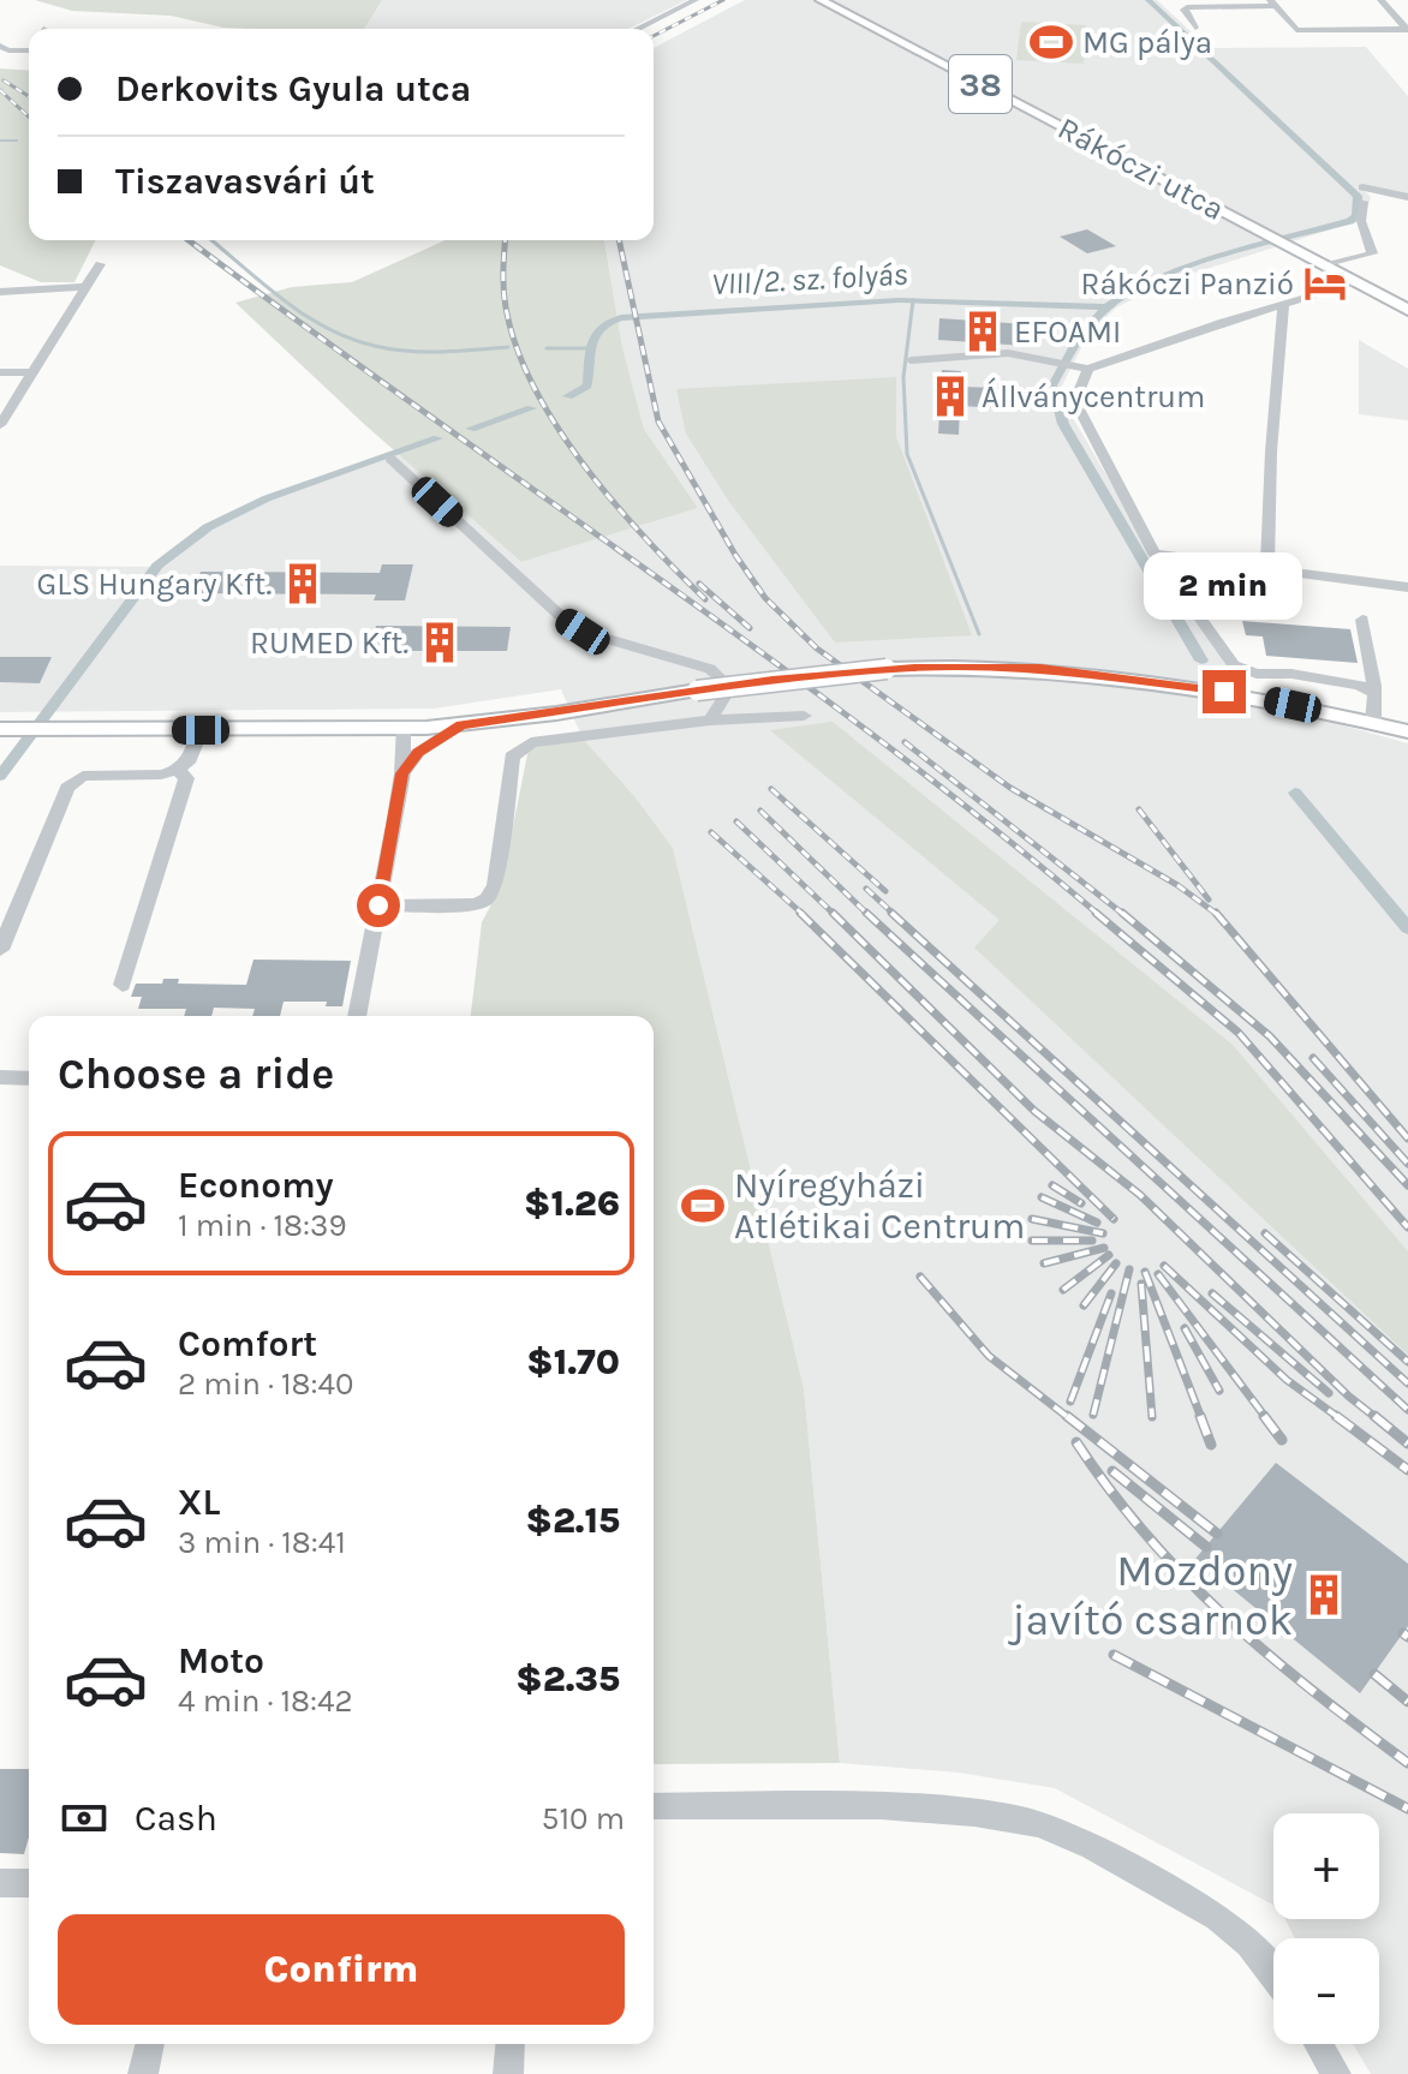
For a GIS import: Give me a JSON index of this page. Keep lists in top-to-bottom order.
{
  "streets": {
    "main road": ["38", "Rákóczi utca"]
  },
  "water": ["VIII/2. sz. folyás"],
  "places": {
    "sports": ["MG pálya", "Nyíregyházi Atlétikai Centrum"],
    "hotel": ["Rákóczi Panzió"],
    "building": [
      "EFOAMI",
      "Állványcentrum",
      "GLS Hungary Kft.",
      "RUMED Kft.",
      "Mozdony javító csarnok"
    ]
  },
  "page": {
    "banner": ["Derkovits Gyula utca", "Tiszavasvári út"],
    "bubble": "2 min",
    "heading": "Choose a ride",
    "list": [
      {
        "name": "Economy",
        "note": "1 min · 18:39",
        "value": "$1.26"
      },
      {
        "name": "Comfort",
        "note": "2 min · 18:40",
        "value": "$1.70"
      },
      {
        "name": "XL",
        "note": "3 min · 18:41",
        "value": "$2.15"
      },
      {
        "name": "Moto",
        "note": "4 min · 18:42",
        "value": "$2.35"
      }
    ],
    "pay": ["Cash", "510 m"],
    "map_buttons": ["+", "−"],
    "buttons": "Confirm"
  }
}
